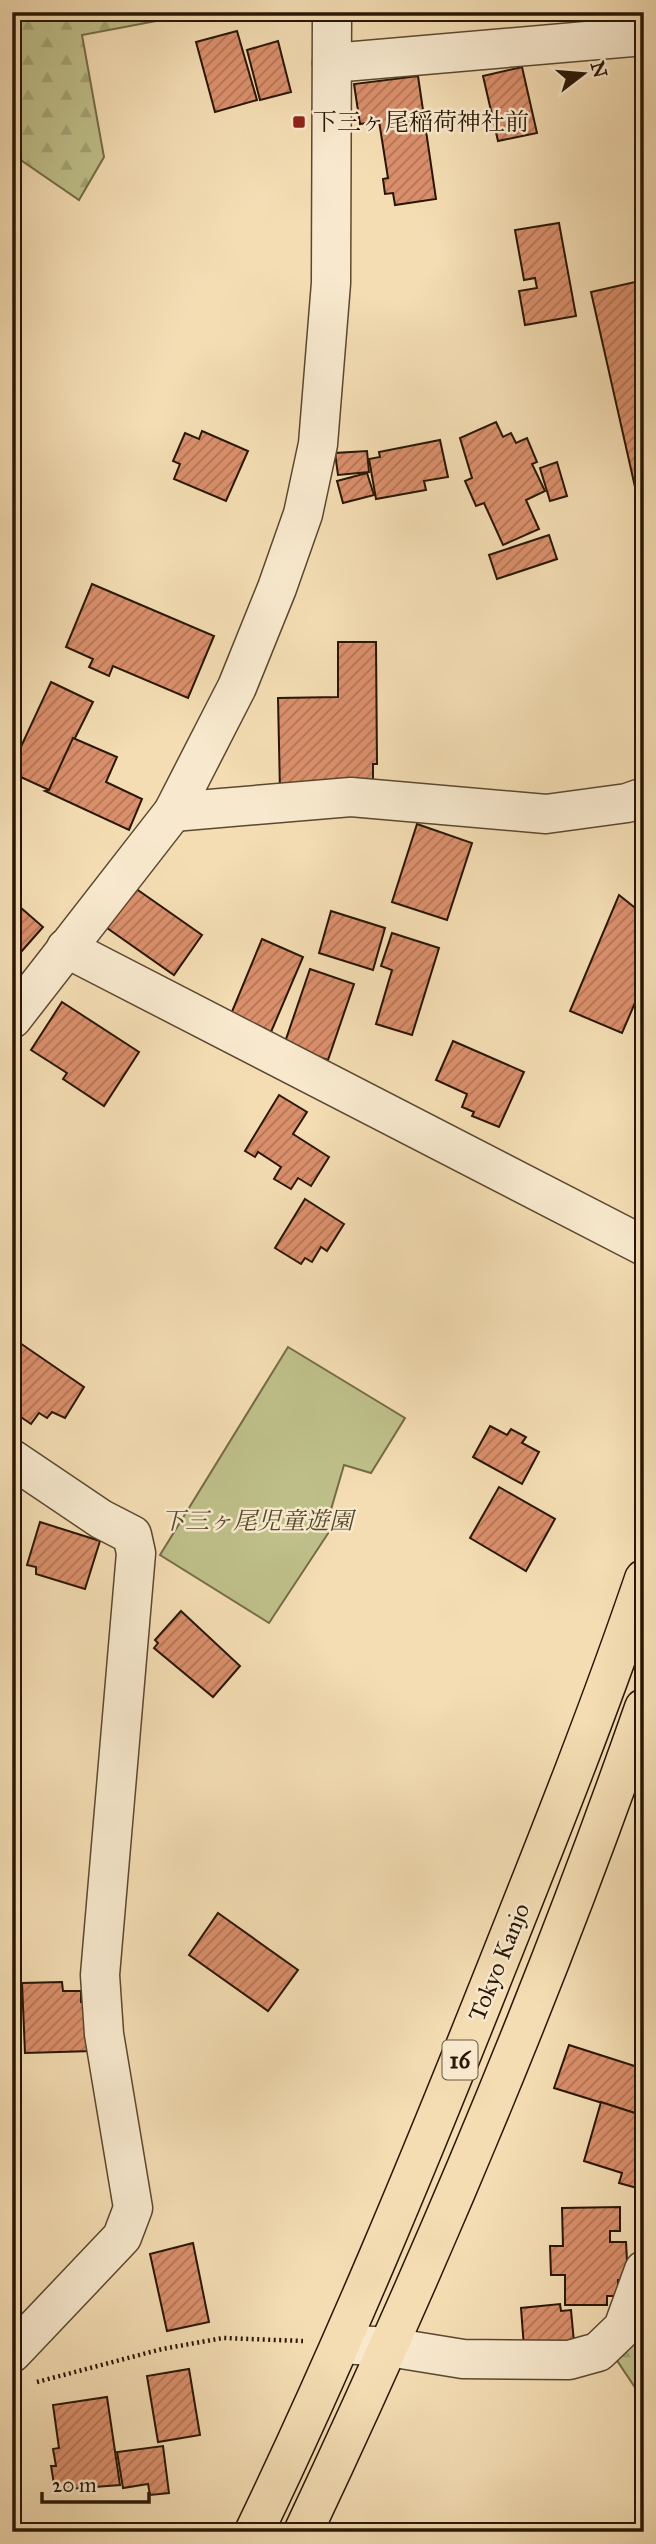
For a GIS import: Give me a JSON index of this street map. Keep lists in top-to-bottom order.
{
  "streets": {
    "highway": ["Tokyo Kanjo", "16"]
  },
  "parks": ["下三ヶ尾児童遊園"],
  "places": {
    "transit": ["下三ヶ尾稲荷神社前"]
  },
  "scale_bar": "20 m",
  "north": "right"
}
